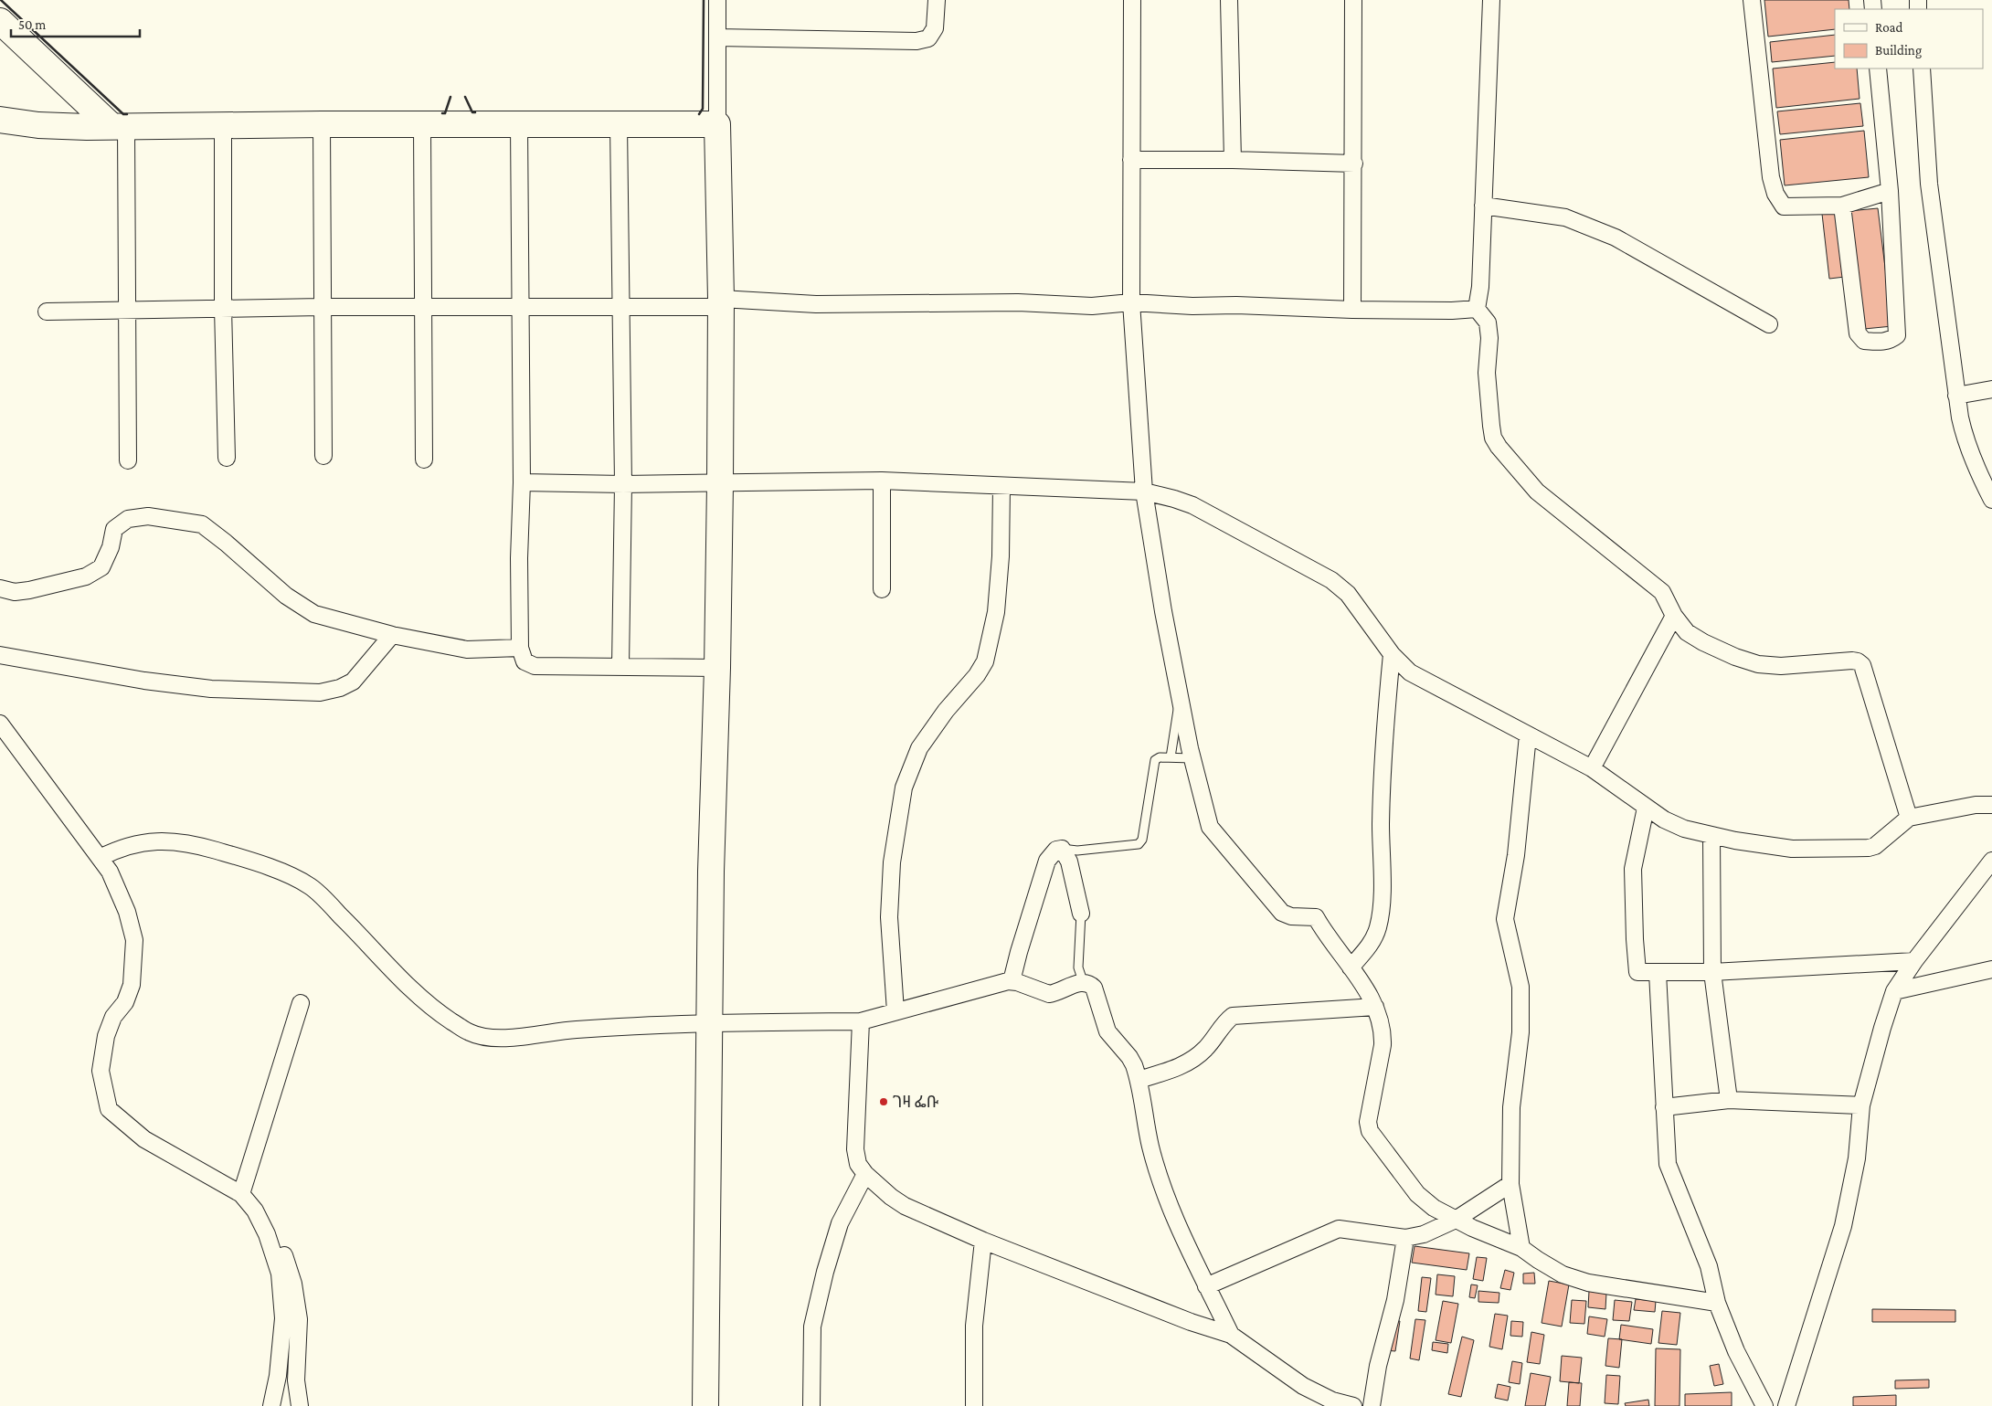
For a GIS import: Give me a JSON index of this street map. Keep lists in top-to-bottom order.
{
  "places": ["ገዛ ፌቡ"],
  "legend": ["Road", "Building"],
  "scale_bar": "50 m"
}
